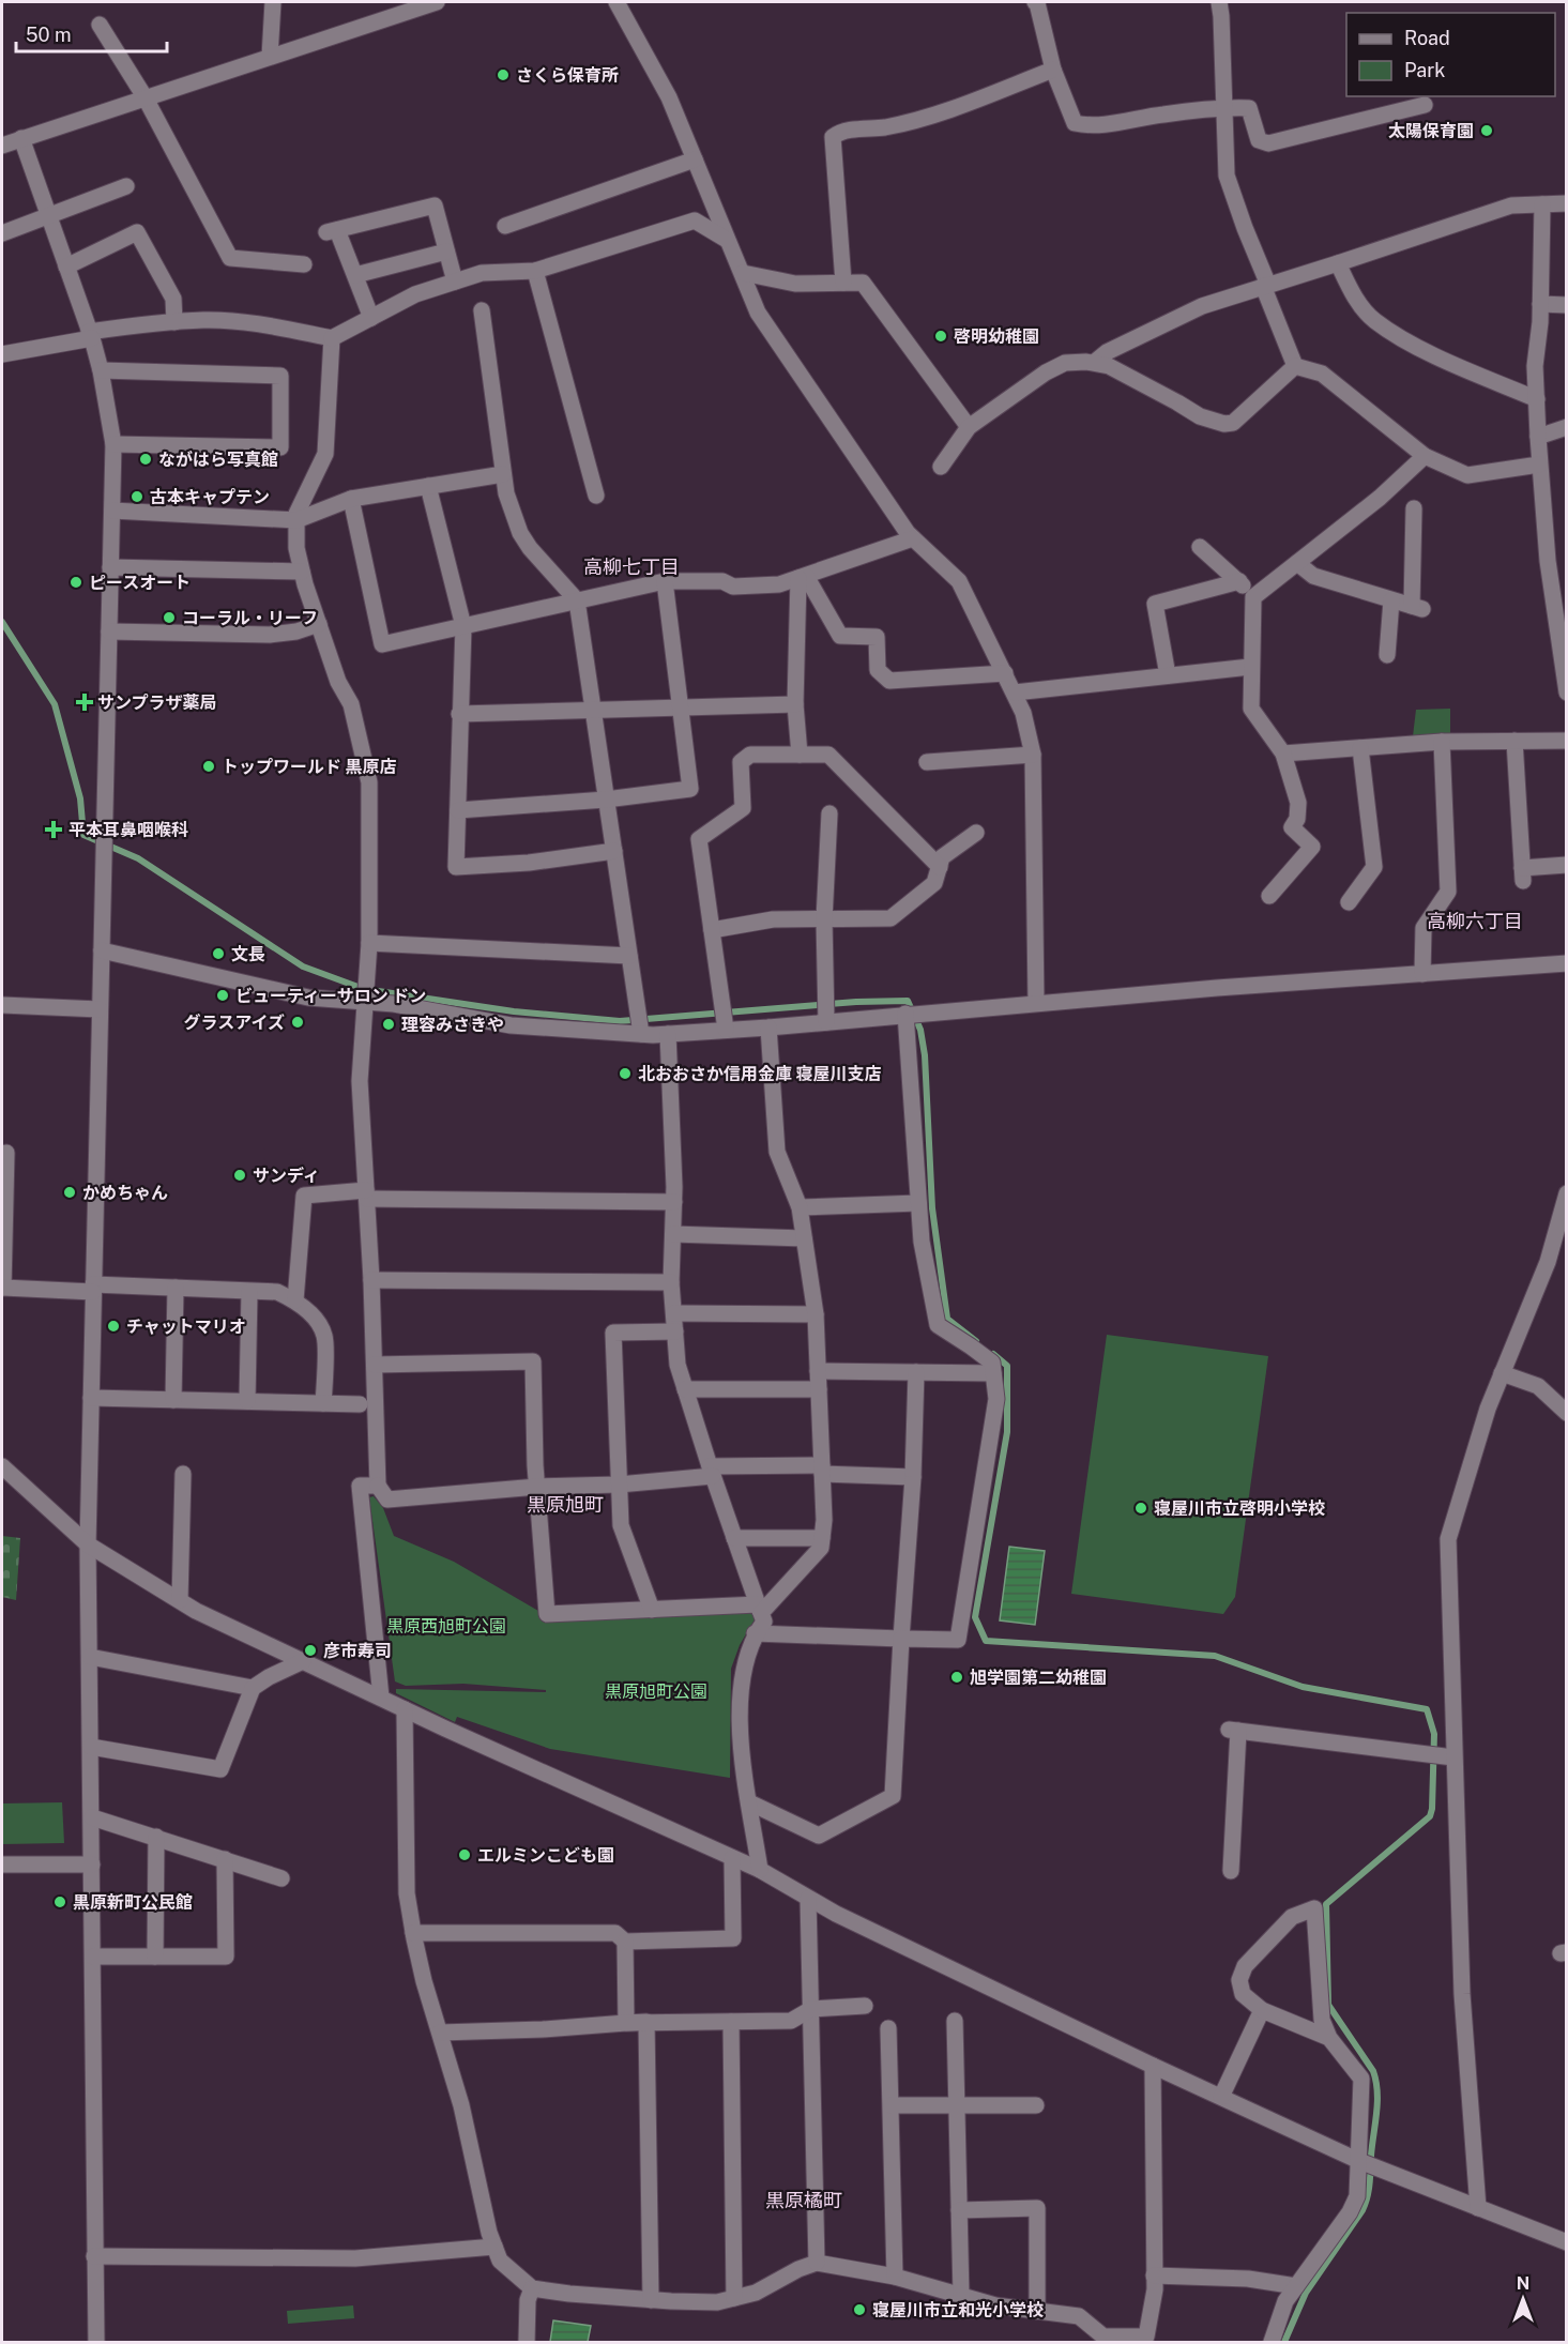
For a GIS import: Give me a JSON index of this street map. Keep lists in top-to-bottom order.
{
  "districts": [
    "高柳七丁目",
    "高柳六丁目",
    "黒原旭町",
    "黒原橘町"
  ],
  "parks": ["黒原西旭町公園", "黒原旭町公園"],
  "places": {
    "other": [
      "さくら保育所",
      "太陽保育園",
      "啓明幼稚園",
      "ながはら写真館",
      "古本キャプテン",
      "ピースオート",
      "コーラル・リーフ",
      "トップワールド 黒原店",
      "文長",
      "ビューティーサロン ドン",
      "グラスアイズ",
      "理容みさきや",
      "北おおさか信用金庫 寝屋川支店",
      "サンディ",
      "かめちゃん",
      "チャットマリオ",
      "寝屋川市立啓明小学校",
      "彦市寿司",
      "旭学園第二幼稚園",
      "エルミンこども園",
      "黒原新町公民館",
      "寝屋川市立和光小学校"
    ],
    "health": ["サンプラザ薬局", "平本耳鼻咽喉科"]
  },
  "legend": ["Road", "Park"],
  "scale_bar": "50 m",
  "north": "top"
}
